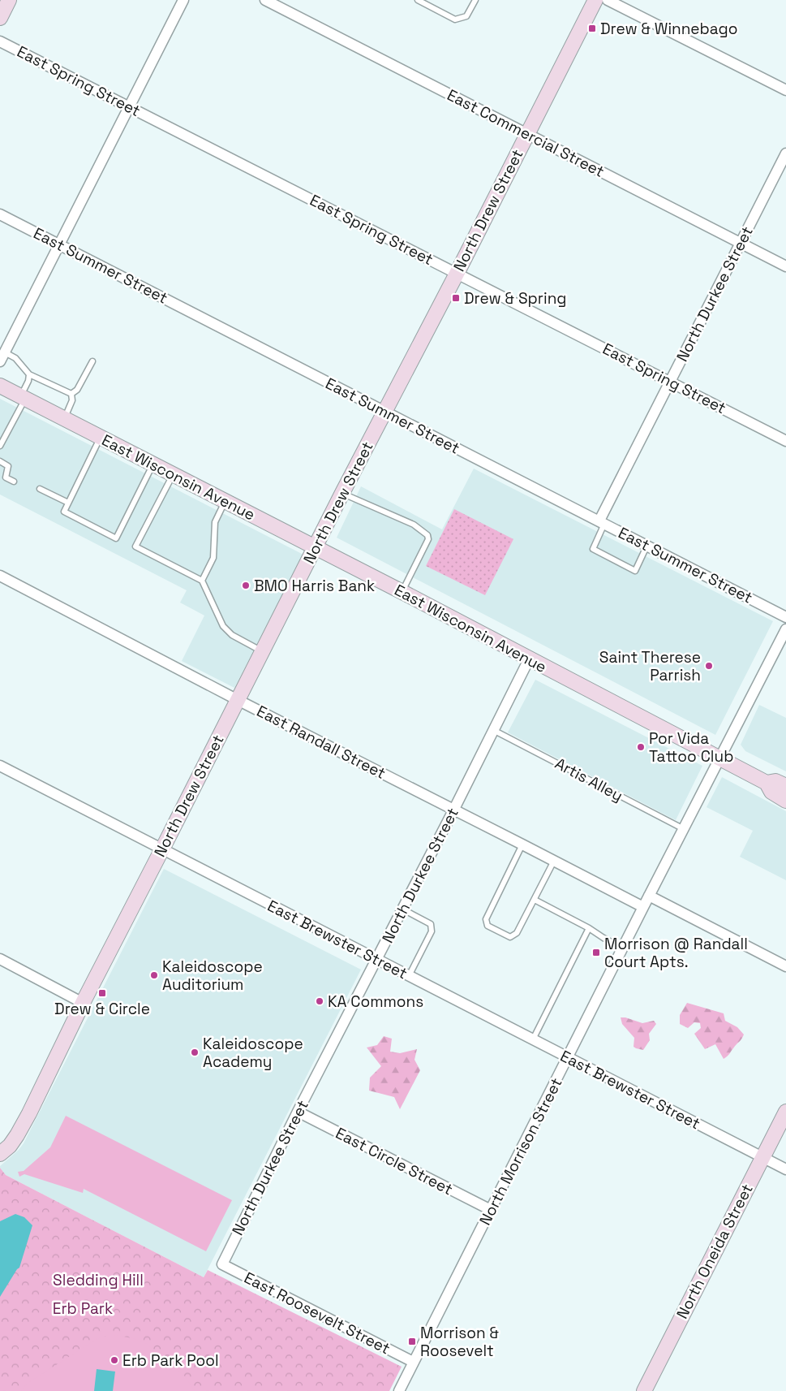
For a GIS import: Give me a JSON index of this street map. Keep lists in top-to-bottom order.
{
  "streets": {
    "street": [
      "East Spring Street",
      "East Commercial Street",
      "North Drew Street",
      "East Summer Street",
      "North Durkee Street",
      "East Wisconsin Avenue",
      "East Randall Street",
      "East Brewster Street",
      "North Morrison Street",
      "East Circle Street",
      "North Oneida Street",
      "East Roosevelt Street"
    ],
    "lane": ["Artis Alley"]
  },
  "crossings": [
    ["East Spring Street", "North Drew Street"],
    ["East Spring Street", "North Durkee Street"],
    ["East Commercial Street", "North Drew Street"],
    ["East Commercial Street", "North Durkee Street"],
    ["North Drew Street", "East Summer Street"],
    ["North Drew Street", "East Wisconsin Avenue"],
    ["North Drew Street", "East Randall Street"],
    ["North Drew Street", "East Brewster Street"],
    ["East Summer Street", "North Durkee Street"],
    ["North Durkee Street", "East Wisconsin Avenue"],
    ["North Durkee Street", "East Randall Street"],
    ["North Durkee Street", "Artis Alley"],
    ["North Durkee Street", "East Brewster Street"],
    ["North Durkee Street", "East Circle Street"],
    ["North Durkee Street", "East Roosevelt Street"],
    ["East Wisconsin Avenue", "North Morrison Street"],
    ["East Randall Street", "North Morrison Street"],
    ["Artis Alley", "North Morrison Street"],
    ["East Brewster Street", "North Morrison Street"],
    ["East Brewster Street", "North Oneida Street"],
    ["North Morrison Street", "East Circle Street"],
    ["North Morrison Street", "East Roosevelt Street"]
  ],
  "parks": ["Sledding Hill", "Erb Park"],
  "places": {
    "transit": [
      "Drew & Winnebago",
      "Drew & Spring",
      "Morrison @ Randall Court Apts.",
      "Drew & Circle",
      "Morrison & Roosevelt"
    ],
    "other": [
      "BMO Harris Bank",
      "Saint Therese Parrish",
      "Por Vida Tattoo Club",
      "Kaleidoscope Auditorium",
      "KA Commons",
      "Kaleidoscope Academy",
      "Erb Park Pool"
    ]
  }
}
